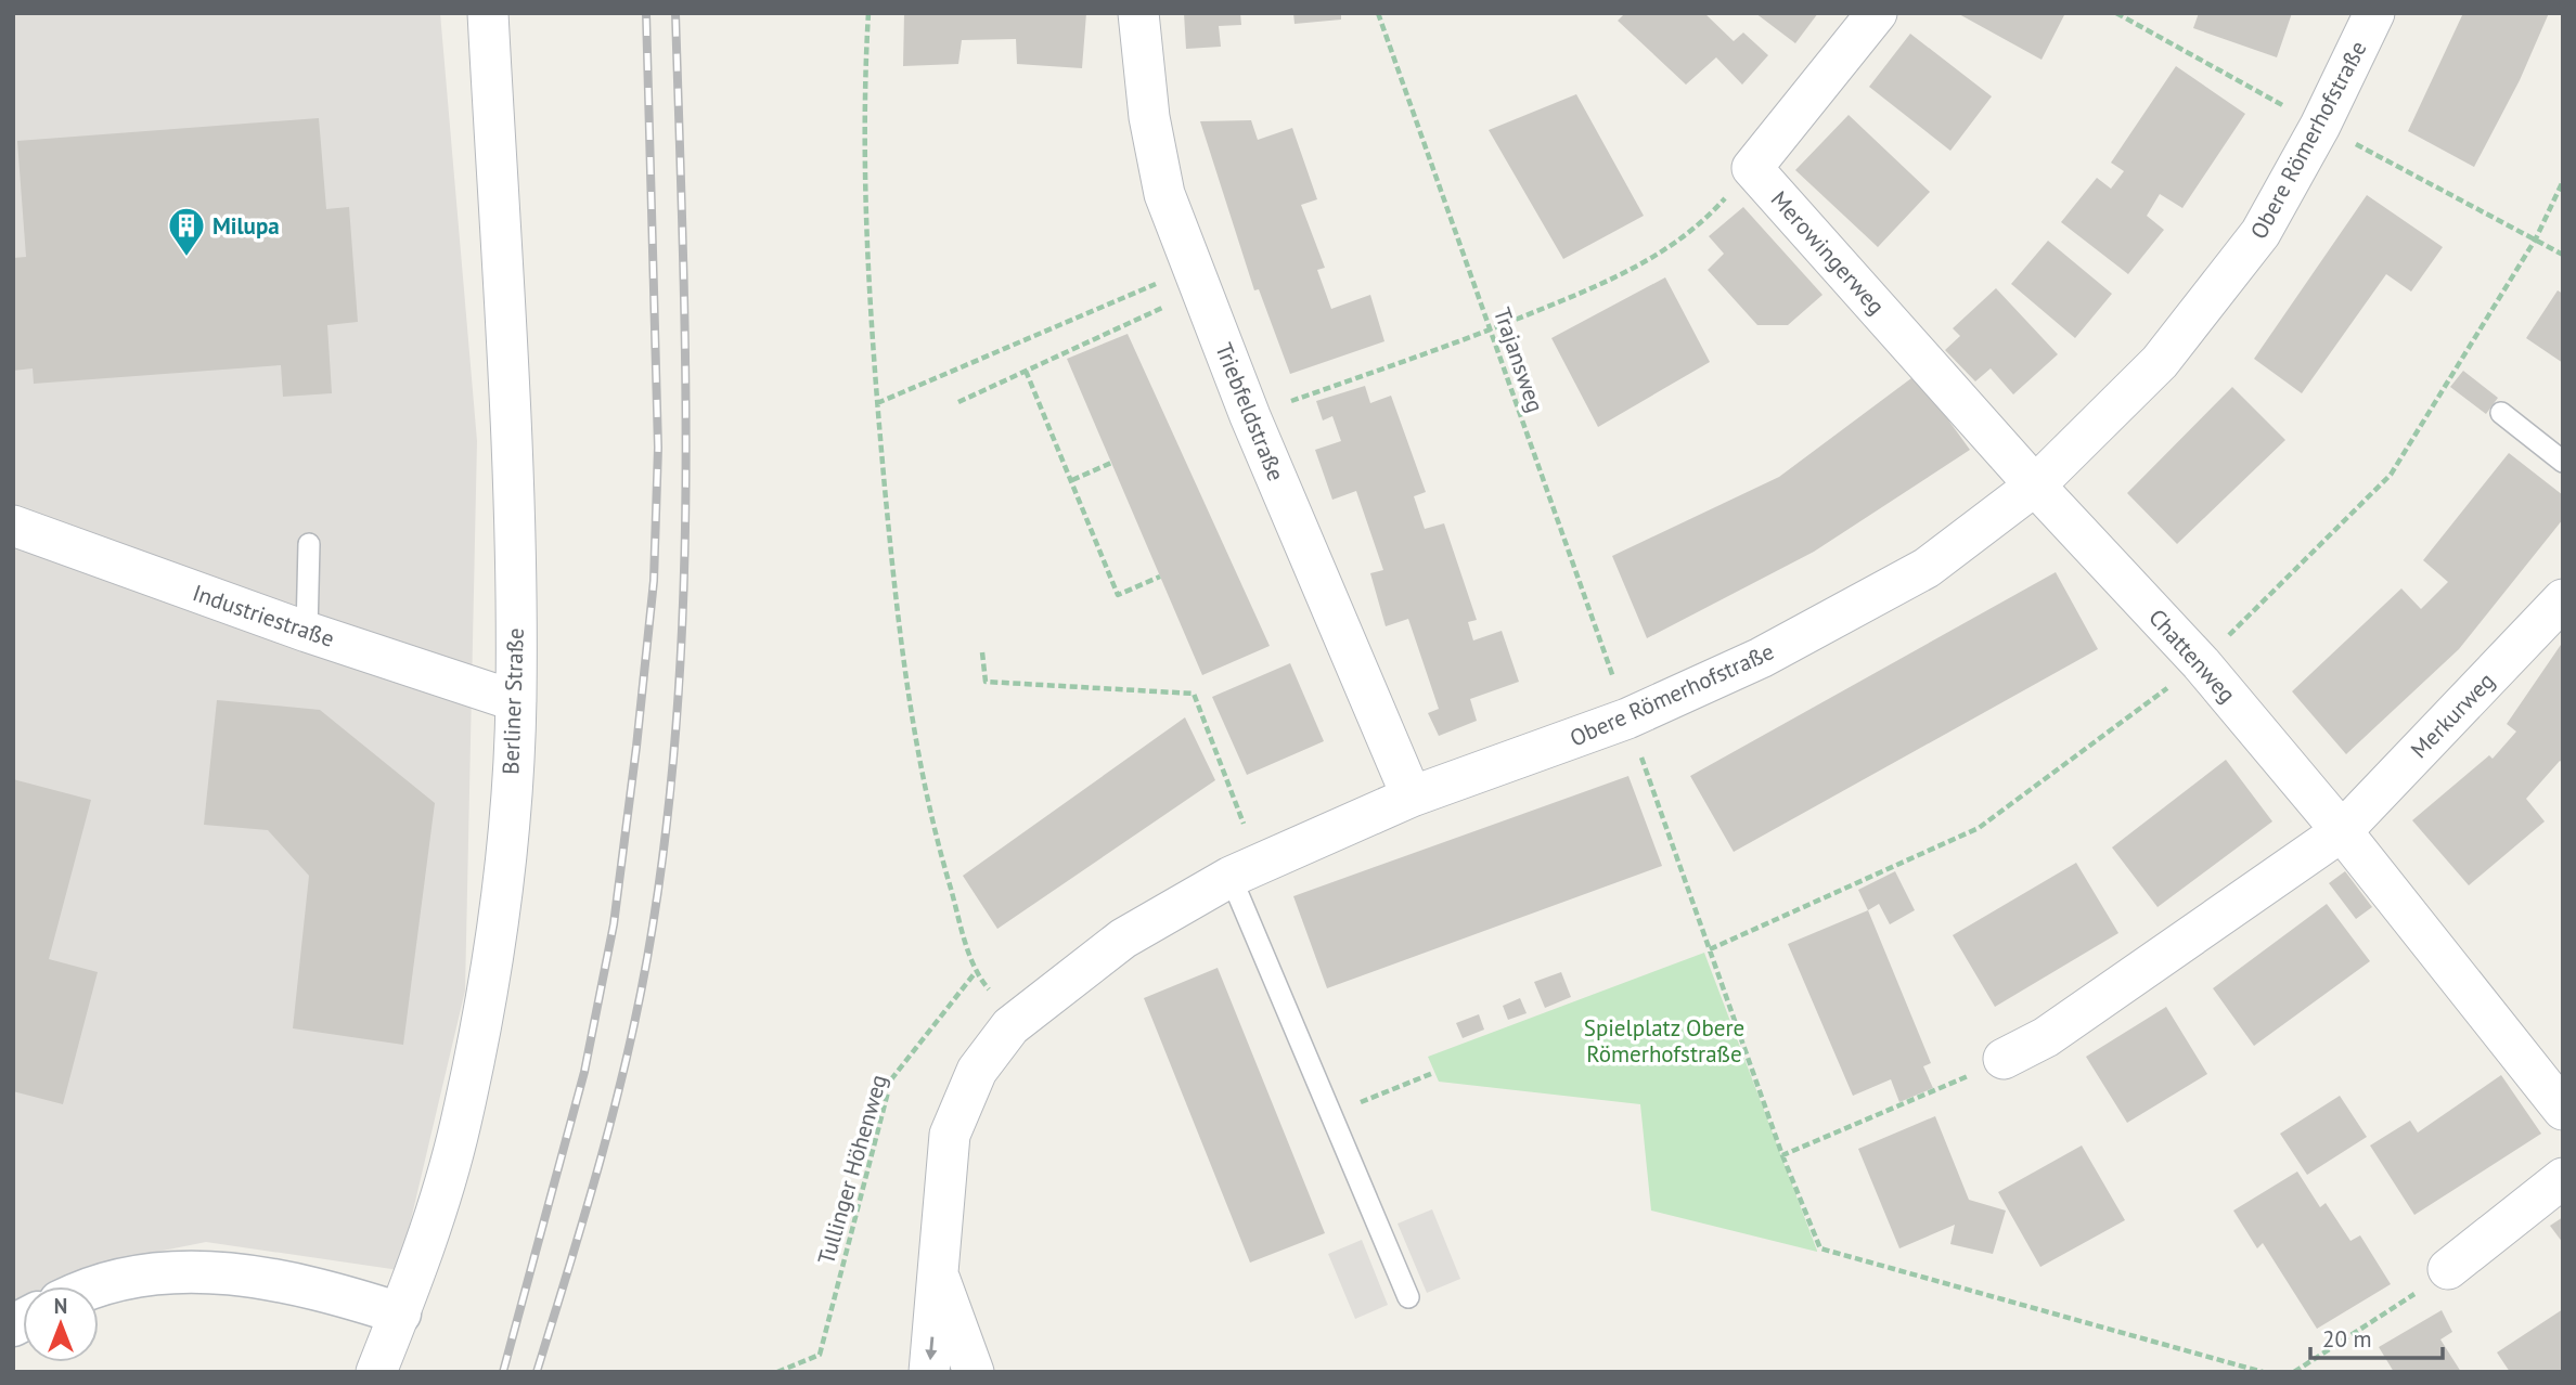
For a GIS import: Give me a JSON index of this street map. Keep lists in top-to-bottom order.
{
  "streets": {
    "street": [
      "Obere Römerhofstraße",
      "Merowingerweg",
      "Triebfeldstraße",
      "Industriestraße",
      "Chattenweg",
      "Berliner Straße",
      "Merkurweg"
    ],
    "path": ["Trajansweg", "Tullinger Höhenweg"]
  },
  "crossings": [
    ["Obere Römerhofstraße", "Merowingerweg"],
    ["Obere Römerhofstraße", "Trajansweg"],
    ["Obere Römerhofstraße", "Triebfeldstraße"],
    ["Obere Römerhofstraße", "Chattenweg"],
    ["Merowingerweg", "Chattenweg"],
    ["Industriestraße", "Berliner Straße"],
    ["Chattenweg", "Merkurweg"]
  ],
  "parks": ["Spielplatz Obere Römerhofstraße"],
  "places": {
    "building": ["Milupa"]
  },
  "scale_bar": "20 m",
  "north": "top"
}
